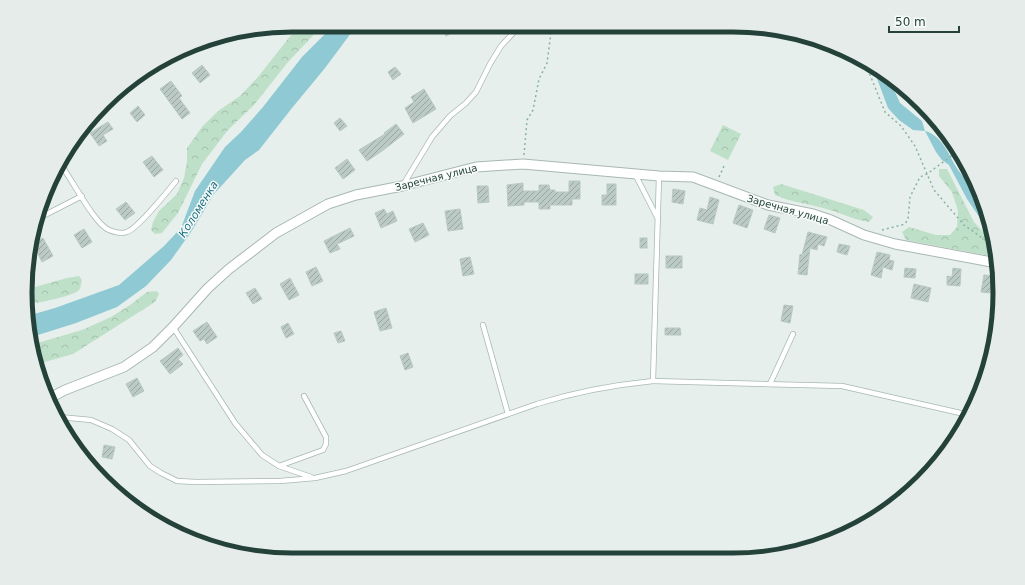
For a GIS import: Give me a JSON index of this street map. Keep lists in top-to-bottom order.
{
  "streets": {
    "street": ["Заречная улица"]
  },
  "water": ["Коломенка"],
  "scale_bar": "50 m"
}
